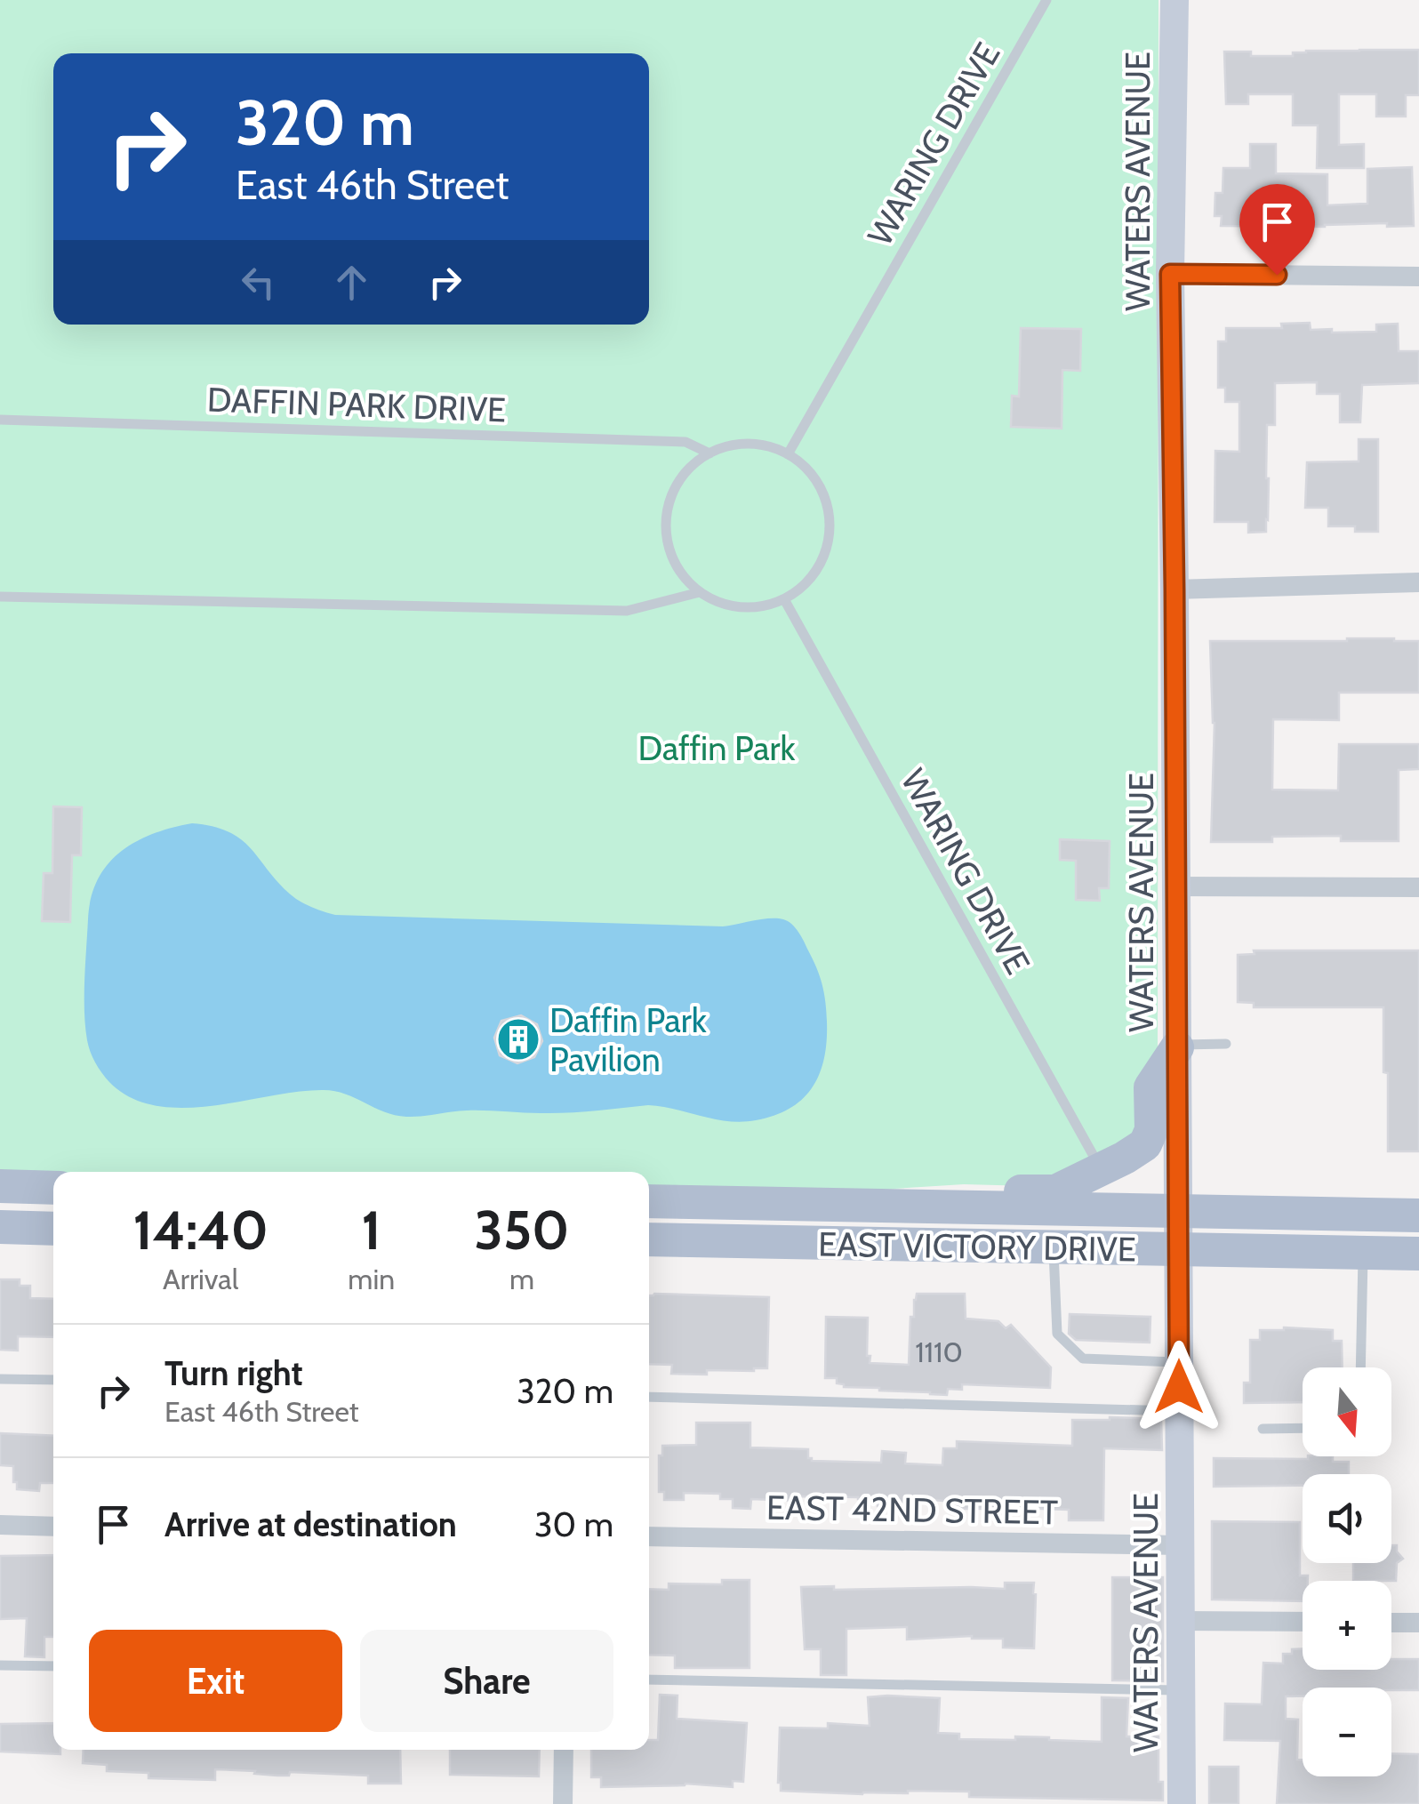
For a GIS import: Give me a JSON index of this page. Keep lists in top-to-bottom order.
{
  "streets": {
    "main road": ["WATERS AVENUE", "EAST VICTORY DRIVE"],
    "street": ["EAST 42ND STREET"],
    "lane": ["WARING DRIVE", "DAFFIN PARK DRIVE"]
  },
  "crossings": [
    ["WARING DRIVE", "DAFFIN PARK DRIVE"],
    ["WATERS AVENUE", "EAST VICTORY DRIVE"],
    ["WATERS AVENUE", "EAST 42ND STREET"]
  ],
  "parks": ["Daffin Park"],
  "places": {
    "building": ["Daffin Park Pavilion"]
  },
  "house_numbers": ["1110"],
  "north": "bottom",
  "page": {
    "turn": ["320 m", "East 46th Street"],
    "eta": [
      "14:40",
      "Arrival",
      "1",
      "min",
      "350",
      "m"
    ],
    "list": [
      {
        "name": "Turn right",
        "note": "East 46th Street",
        "value": "320 m"
      },
      {
        "name": "Arrive at destination",
        "value": "30 m"
      }
    ],
    "map_buttons": ["+", "−"],
    "buttons": ["Exit", "Share"]
  }
}
